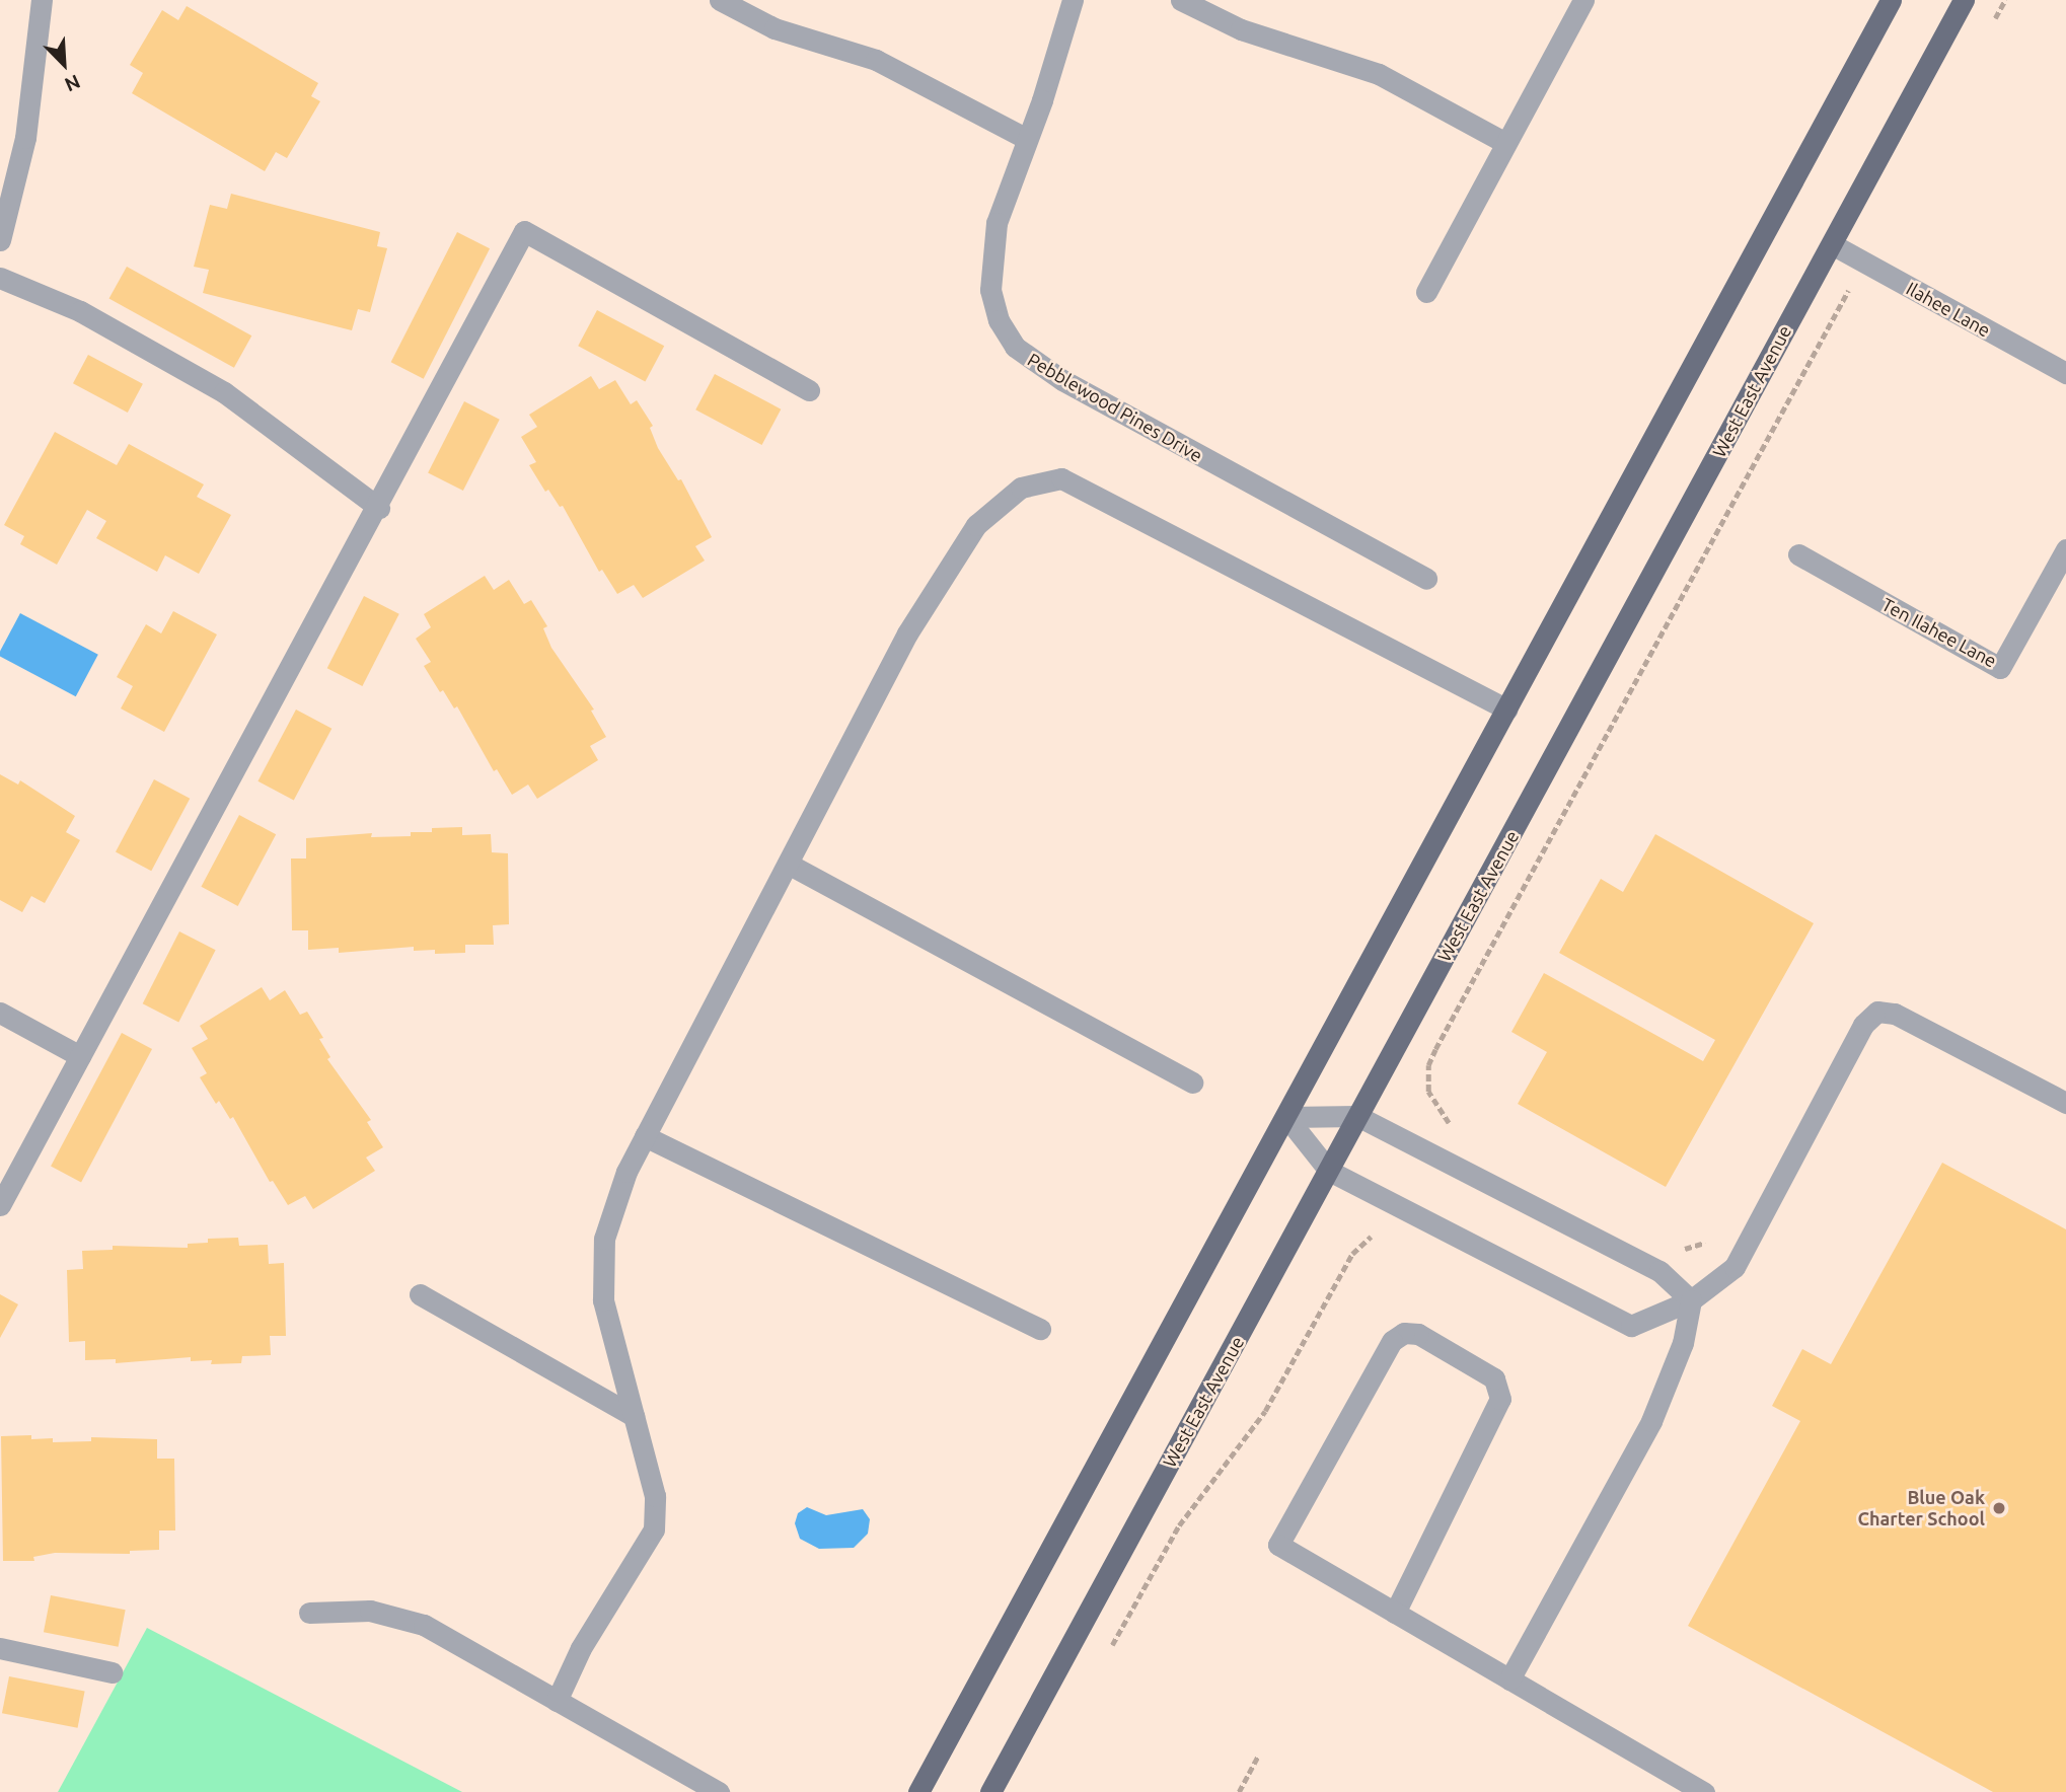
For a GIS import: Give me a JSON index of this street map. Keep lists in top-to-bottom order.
{
  "streets": {
    "main road": ["West East Avenue"],
    "street": ["Ilahee Lane", "Pebblewood Pines Drive", "Ten Ilahee Lane"]
  },
  "crossings": [
    ["Ilahee Lane", "West East Avenue"]
  ],
  "places": ["Blue Oak Charter School"],
  "north": "bottom right"
}
